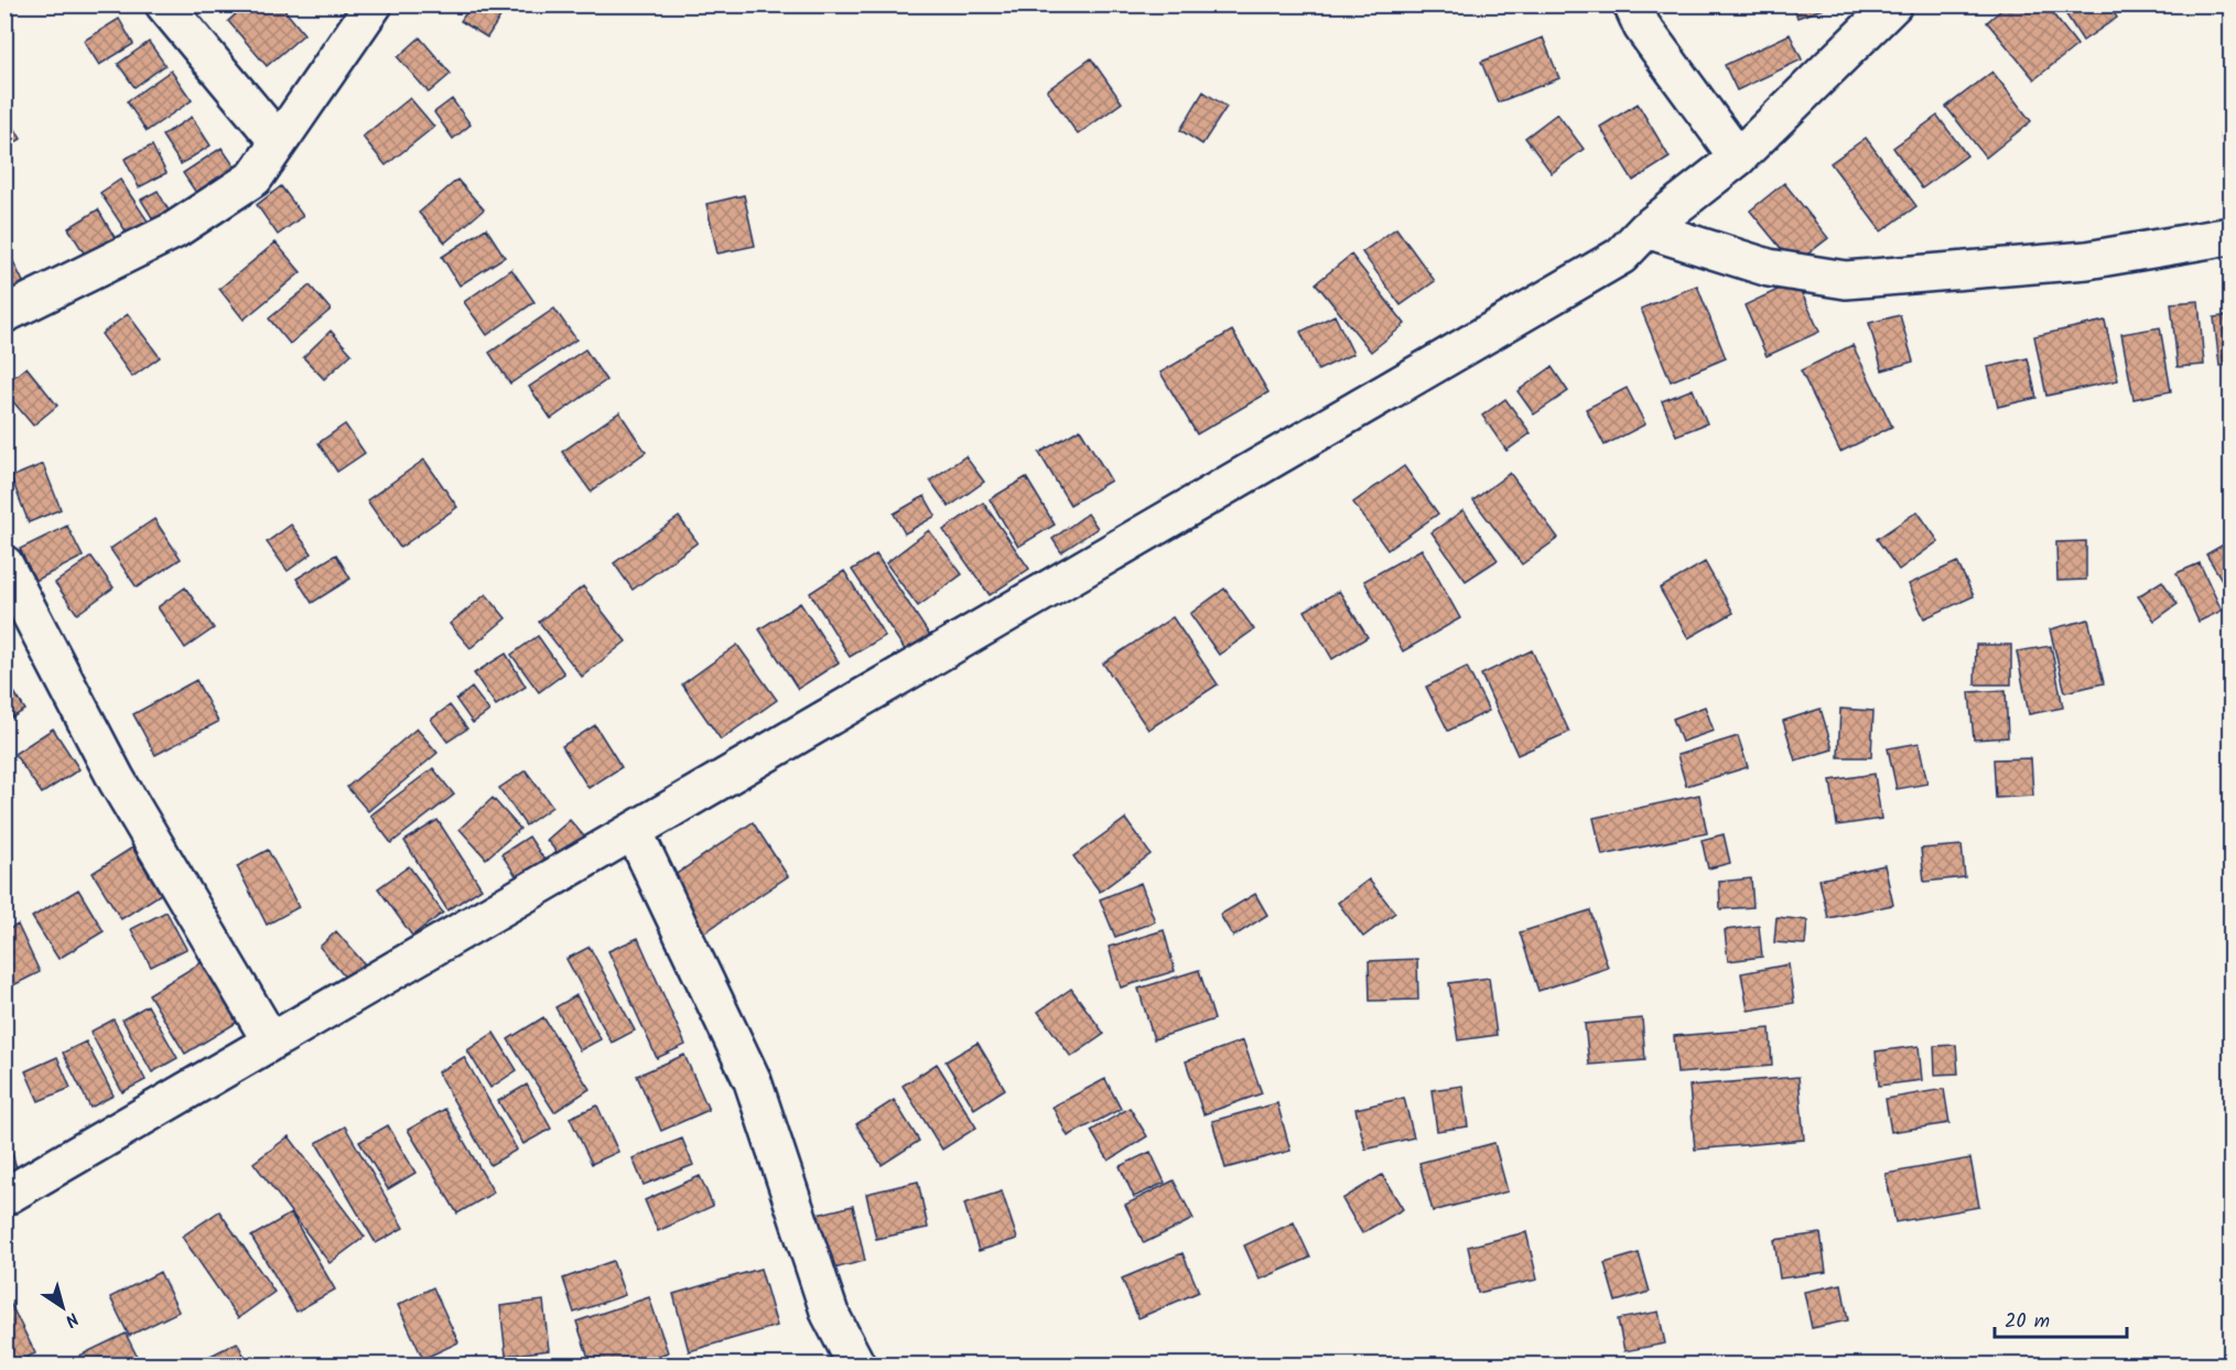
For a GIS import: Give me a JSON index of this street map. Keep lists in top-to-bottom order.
{
  "scale_bar": "20 m",
  "north": "bottom right"
}
